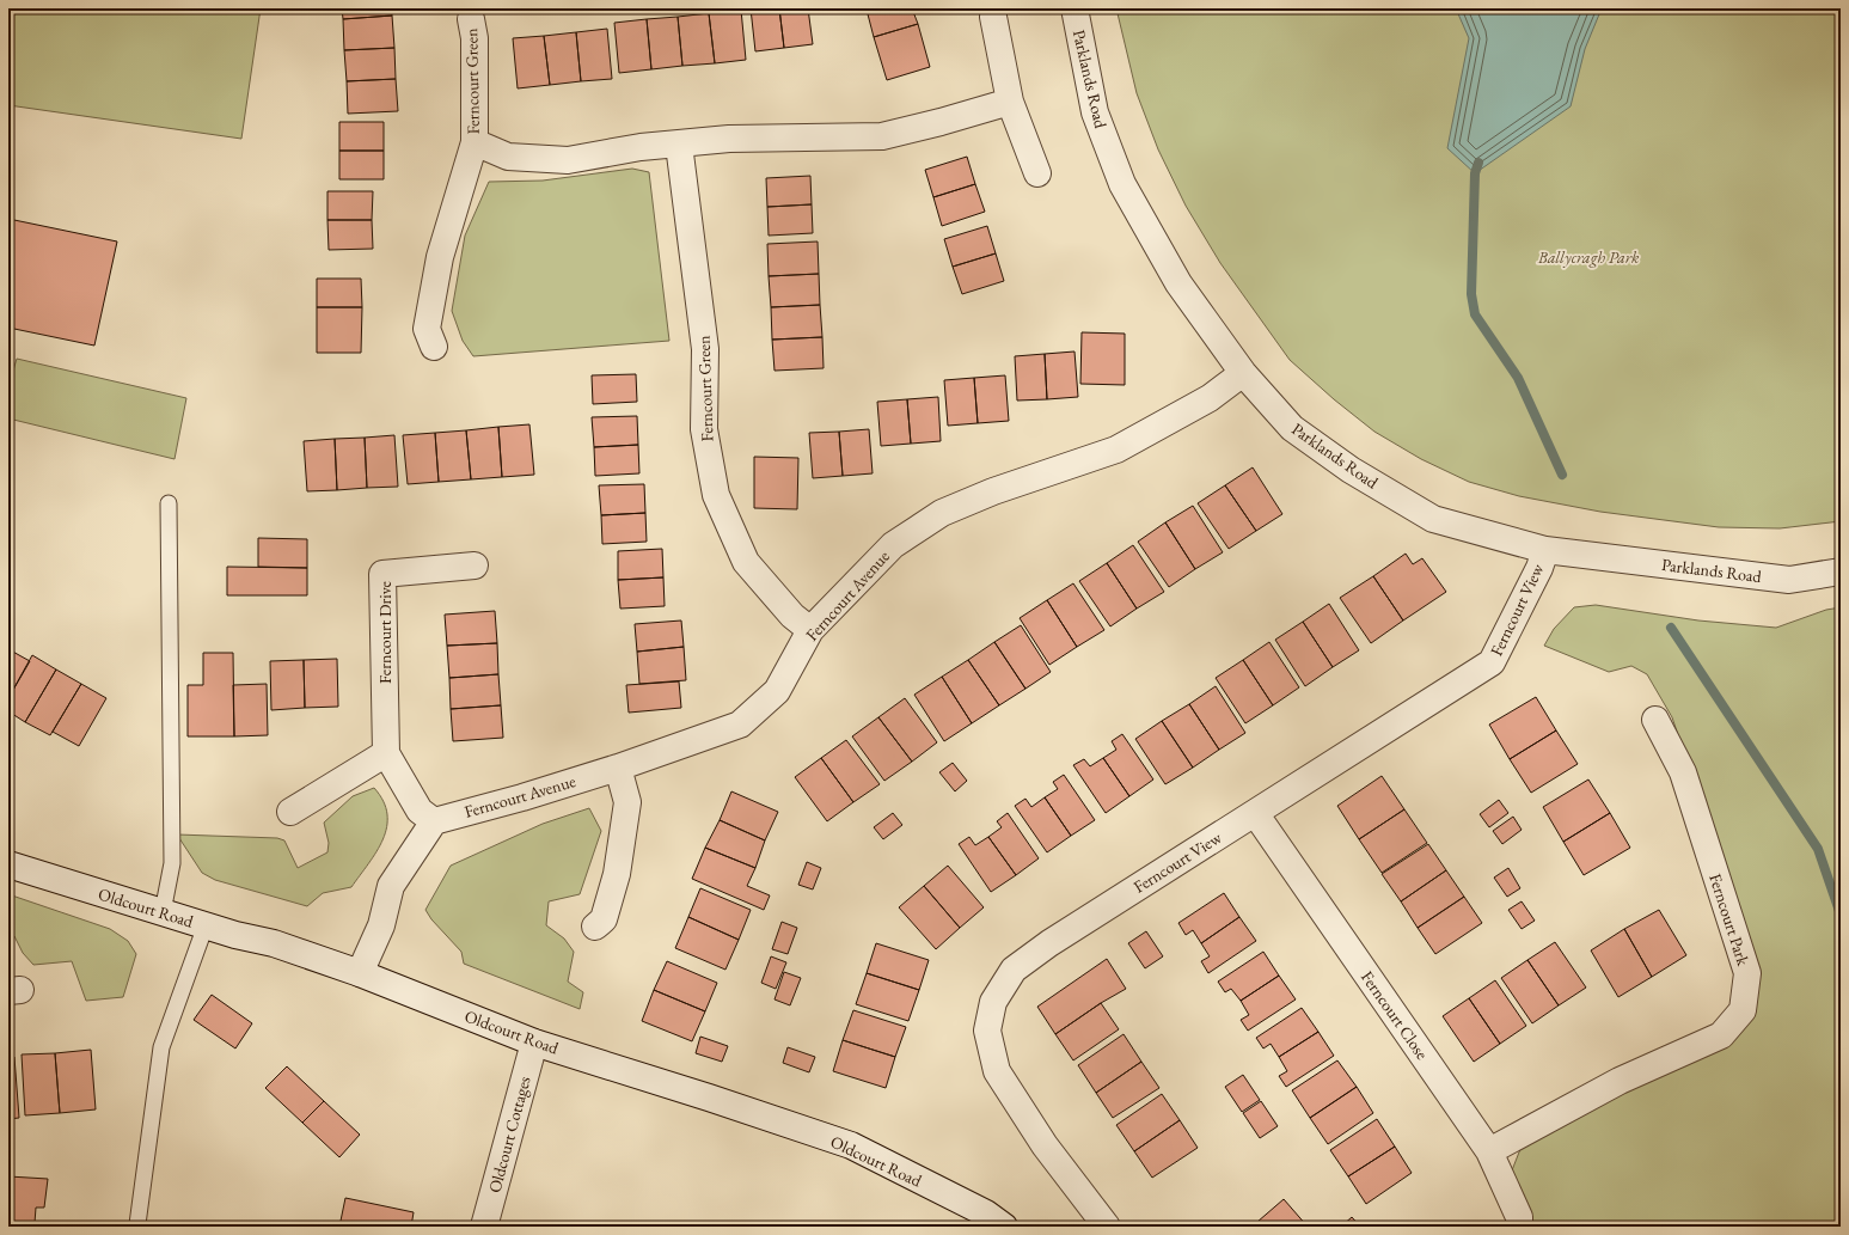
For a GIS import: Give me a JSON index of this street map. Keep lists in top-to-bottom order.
{
  "streets": {
    "street": [
      "Parklands Road",
      "Ferncourt Green",
      "Ferncourt Avenue",
      "Ferncourt View",
      "Ferncourt Drive",
      "Oldcourt Road",
      "Ferncourt Park",
      "Ferncourt Close",
      "Oldcourt Cottages"
    ]
  },
  "crossings": [
    ["Parklands Road", "Ferncourt Avenue"],
    ["Parklands Road", "Ferncourt View"],
    ["Ferncourt Green", "Ferncourt Avenue"],
    ["Ferncourt Avenue", "Ferncourt Drive"],
    ["Ferncourt View", "Ferncourt Close"],
    ["Oldcourt Road", "Oldcourt Cottages"],
    ["Ferncourt Park", "Ferncourt Close"]
  ],
  "parks": ["Ballycragh Park"]
}
